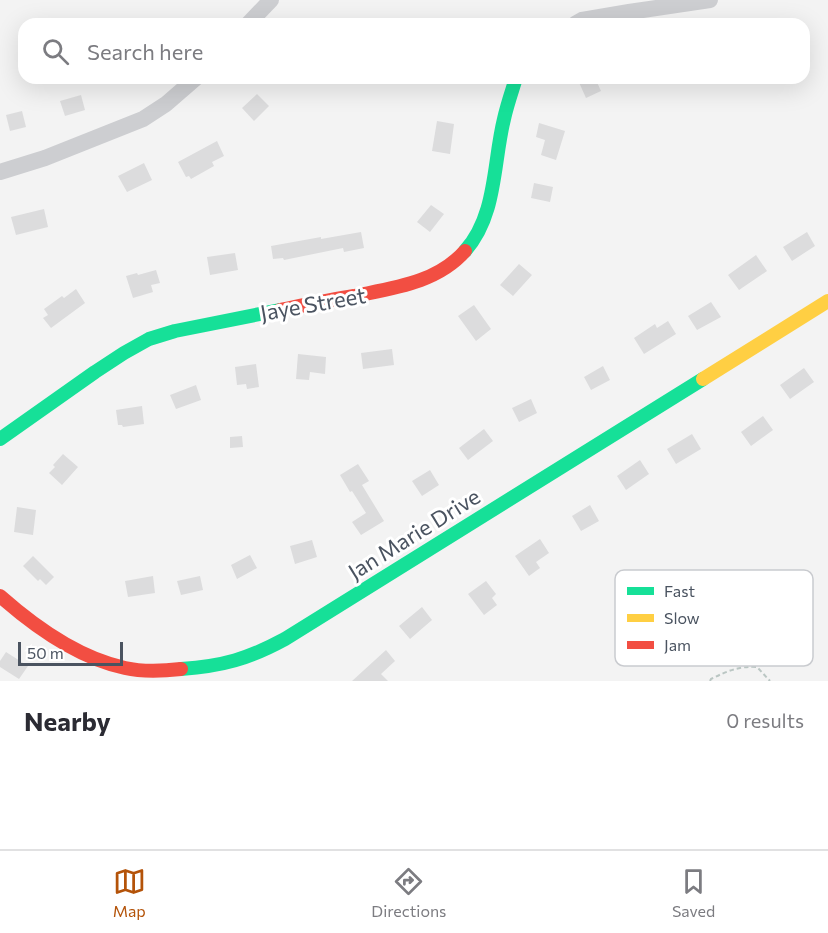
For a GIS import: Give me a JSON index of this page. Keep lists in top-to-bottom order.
{
  "streets": {
    "street": ["Jaye Street", "Jan Marie Drive"]
  },
  "legend": ["Fast", "Slow", "Jam"],
  "scale_bar": "50 m",
  "page": {
    "search": "Search here",
    "scale": "50 m",
    "heading": ["Nearby", "0 results"],
    "nav": ["Map", "Directions", "Saved"]
  }
}
